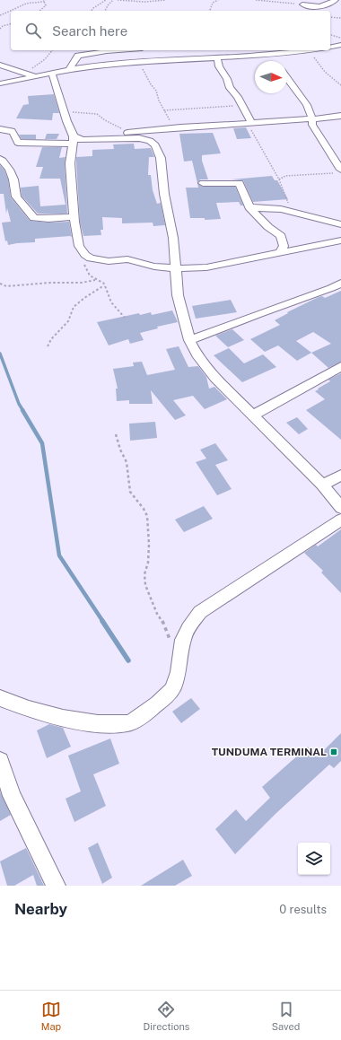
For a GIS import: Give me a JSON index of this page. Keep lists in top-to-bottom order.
{
  "places": {
    "transit": ["TUNDUMA TERMINAL"]
  },
  "north": "right",
  "page": {
    "search": "Search here",
    "heading": ["Nearby", "0 results"],
    "nav": ["Map", "Directions", "Saved"]
  }
}
